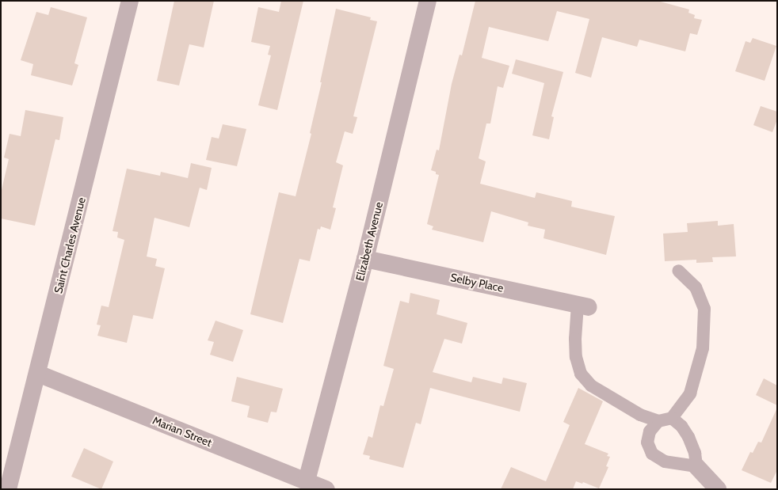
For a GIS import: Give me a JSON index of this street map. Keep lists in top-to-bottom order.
{
  "streets": {
    "street": [
      "Elizabeth Avenue",
      "Saint Charles Avenue",
      "Selby Place",
      "Marian Street"
    ]
  },
  "crossings": [
    ["Elizabeth Avenue", "Selby Place"],
    ["Elizabeth Avenue", "Marian Street"],
    ["Saint Charles Avenue", "Marian Street"]
  ]
}
